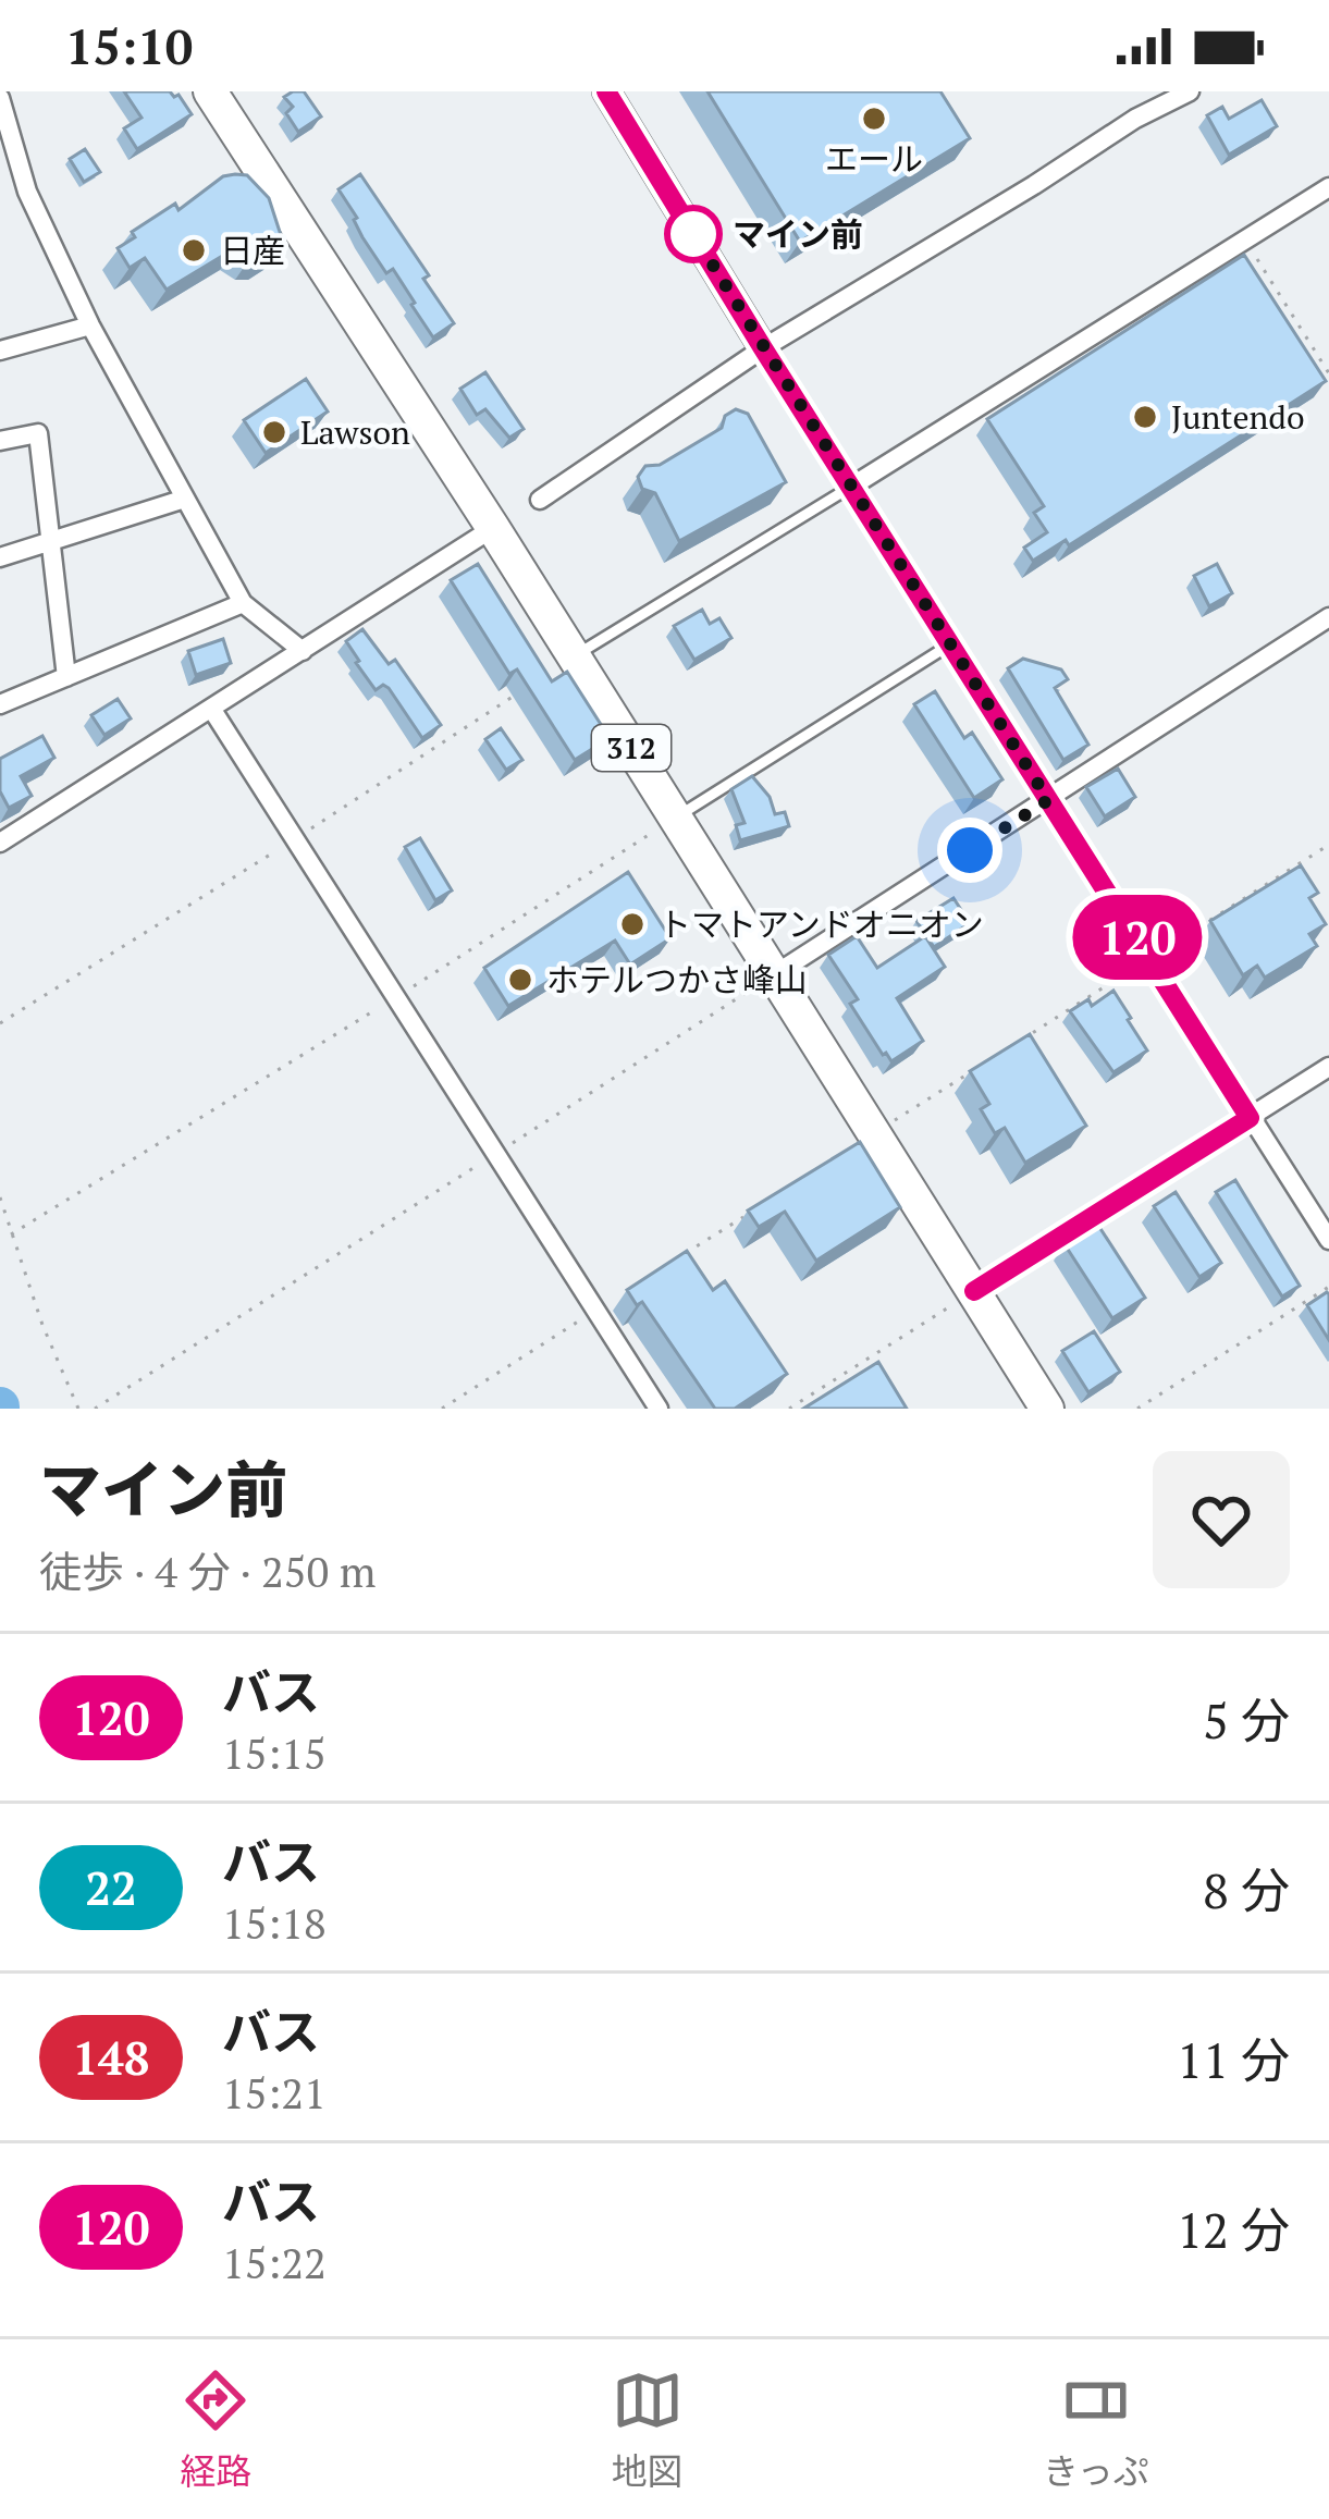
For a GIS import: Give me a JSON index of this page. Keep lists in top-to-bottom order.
{
  "streets": {
    "highway": ["312"]
  },
  "places": [
    "エール",
    "マイン前",
    "日産",
    "Juntendo",
    "Lawson",
    "トマトアンドオニオン",
    "ホテルつかさ峰山"
  ],
  "lines": ["bus line 120"],
  "page": {
    "status": "15:10",
    "on_map": "120",
    "heading": ["マイン前", "徒歩 · 4 分 · 250 m"],
    "list": [
      {
        "mark": "120",
        "name": "バス",
        "note": "15:15",
        "value": "5 分"
      },
      {
        "mark": "22",
        "name": "バス",
        "note": "15:18",
        "value": "8 分"
      },
      {
        "mark": "148",
        "name": "バス",
        "note": "15:21",
        "value": "11 分"
      },
      {
        "mark": "120",
        "name": "バス",
        "note": "15:22",
        "value": "12 分"
      }
    ],
    "tabs": ["経路", "地図", "きっぷ"]
  }
}
